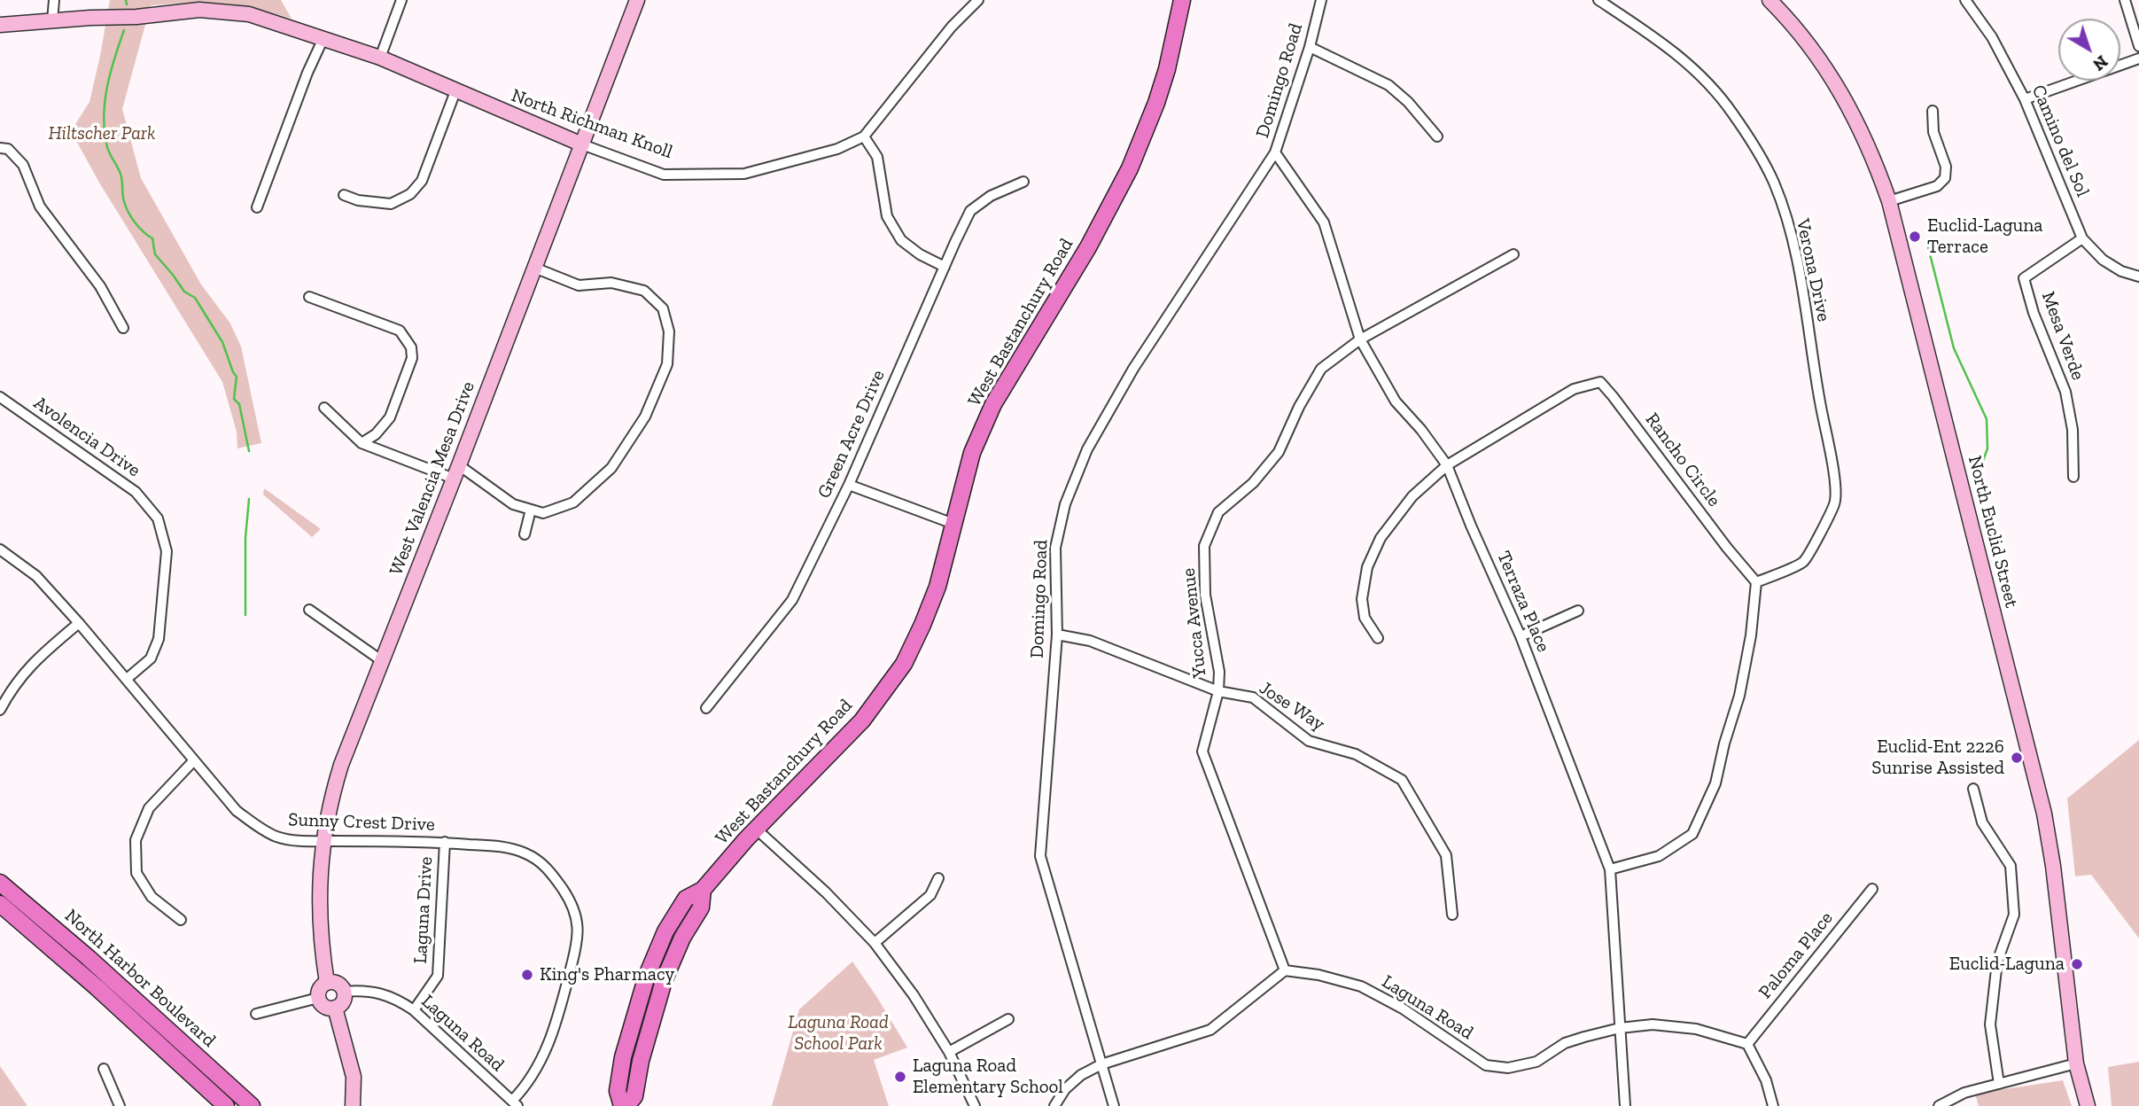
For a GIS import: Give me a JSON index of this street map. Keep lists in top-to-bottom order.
{
  "streets": {
    "main road": ["West Bastanchury Road", "North Harbor Boulevard"],
    "street": [
      "Domingo Road",
      "North Richman Knoll",
      "Camino del Sol",
      "Verona Drive",
      "Mesa Verde",
      "Green Acre Drive",
      "Avolencia Drive",
      "Rancho Circle",
      "West Valencia Mesa Drive",
      "North Euclid Street",
      "Terraza Place",
      "Yucca Avenue",
      "Jose Way",
      "Sunny Crest Drive",
      "Laguna Drive",
      "Paloma Place",
      "Laguna Road"
    ]
  },
  "crossings": [
    ["Domingo Road", "Terraza Place"],
    ["Domingo Road", "Jose Way"],
    ["North Richman Knoll", "West Valencia Mesa Drive"],
    ["Camino del Sol", "Mesa Verde"],
    ["Verona Drive", "Rancho Circle"],
    ["Avolencia Drive", "Sunny Crest Drive"],
    ["Rancho Circle", "Terraza Place"],
    ["West Valencia Mesa Drive", "Sunny Crest Drive"],
    ["West Valencia Mesa Drive", "Laguna Road"],
    ["Terraza Place", "Yucca Avenue"],
    ["Terraza Place", "Laguna Road"],
    ["Yucca Avenue", "Jose Way"],
    ["Yucca Avenue", "Laguna Road"],
    ["Sunny Crest Drive", "Laguna Drive"],
    ["Sunny Crest Drive", "Laguna Road"],
    ["Laguna Drive", "Laguna Road"],
    ["Paloma Place", "Laguna Road"]
  ],
  "parks": ["Hiltscher Park", "Laguna Road School Park"],
  "places": [
    "Euclid-Laguna Terrace",
    "Euclid-Ent 2226 Sunrise Assisted",
    "Euclid-Laguna",
    "King's Pharmacy",
    "Laguna Road Elementary School"
  ],
  "north": "bottom right"
}
